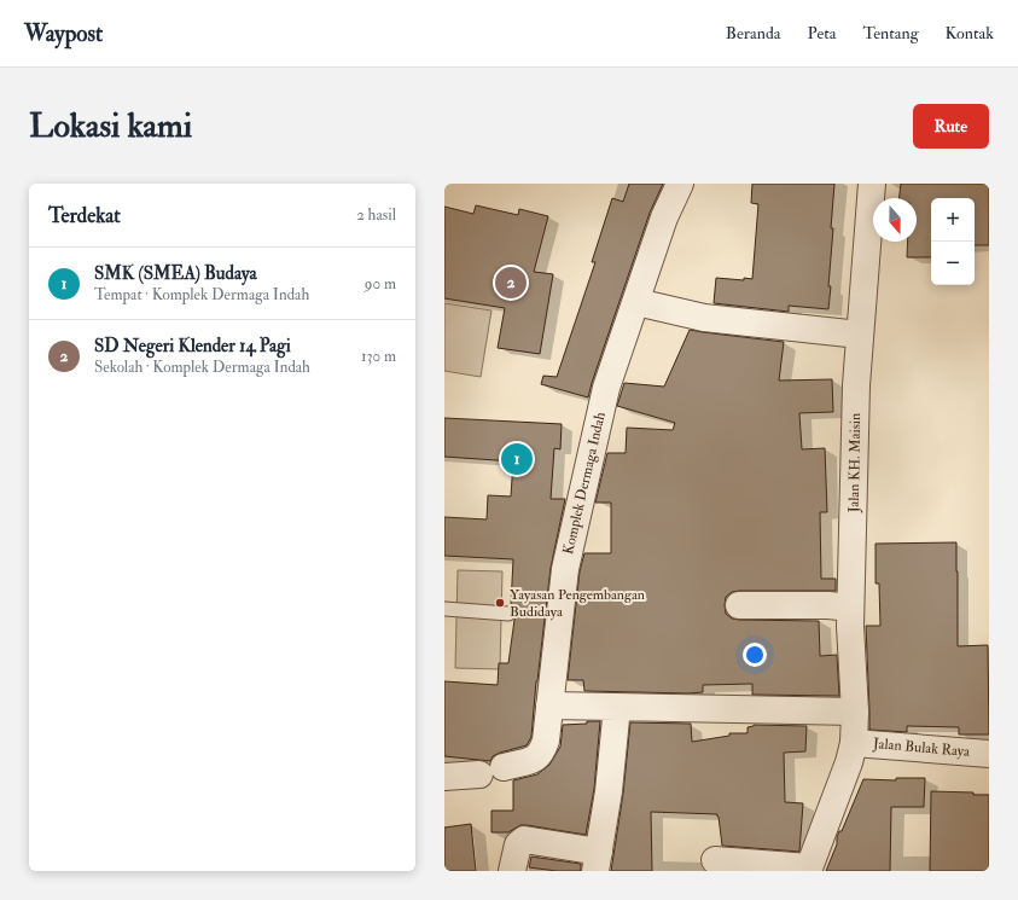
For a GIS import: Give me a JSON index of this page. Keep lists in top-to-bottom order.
{
  "streets": {
    "street": ["Jalan KH. Maisin", "Komplek Dermaga Indah", "Jalan Bulak Raya"]
  },
  "crossings": [
    ["Jalan KH. Maisin", "Jalan Bulak Raya"]
  ],
  "places": ["Yayasan Pengembangan Budidaya"],
  "north": "bottom",
  "page": {
    "header": "Waypost",
    "nav": [
      "Beranda",
      "Peta",
      "Tentang",
      "Kontak"
    ],
    "buttons": "Rute",
    "title": "Lokasi kami",
    "heading": ["Terdekat", "2 hasil"],
    "map_buttons": ["+", "−"],
    "list": [
      {
        "mark": "1",
        "name": "SMK (SMEA) Budaya",
        "note": "Tempat · Komplek Dermaga Indah",
        "value": "90 m"
      },
      {
        "mark": "2",
        "name": "SD Negeri Klender 14 Pagi",
        "note": "Sekolah · Komplek Dermaga Indah",
        "value": "130 m"
      }
    ],
    "pins": ["2", "1"]
  }
}
